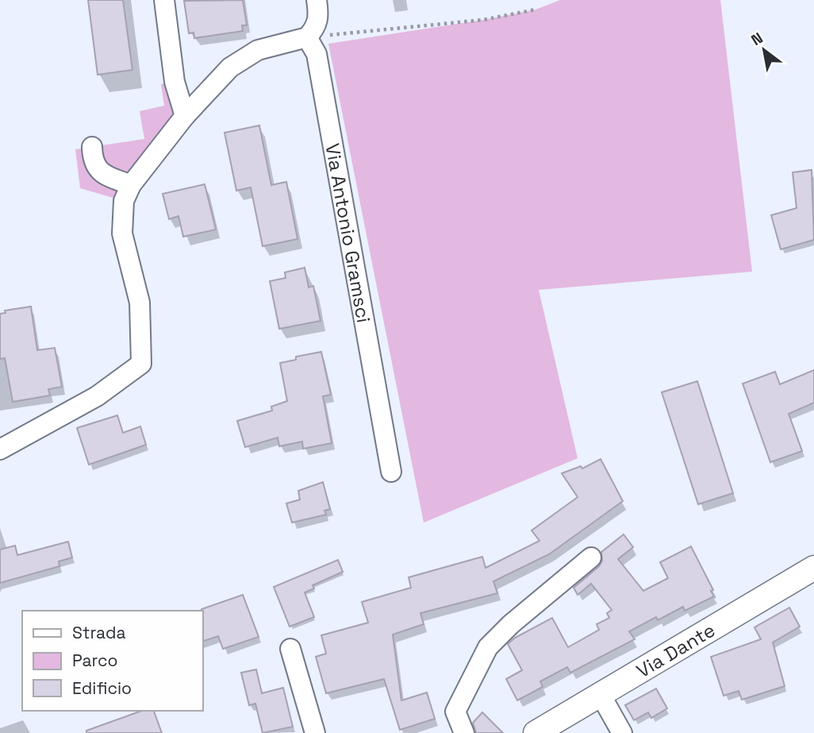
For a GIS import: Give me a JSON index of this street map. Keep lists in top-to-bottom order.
{
  "streets": {
    "street": ["Via Antonio Gramsci", "Via Dante"]
  },
  "legend": ["Strada", "Parco", "Edificio"],
  "north": "top left"
}
